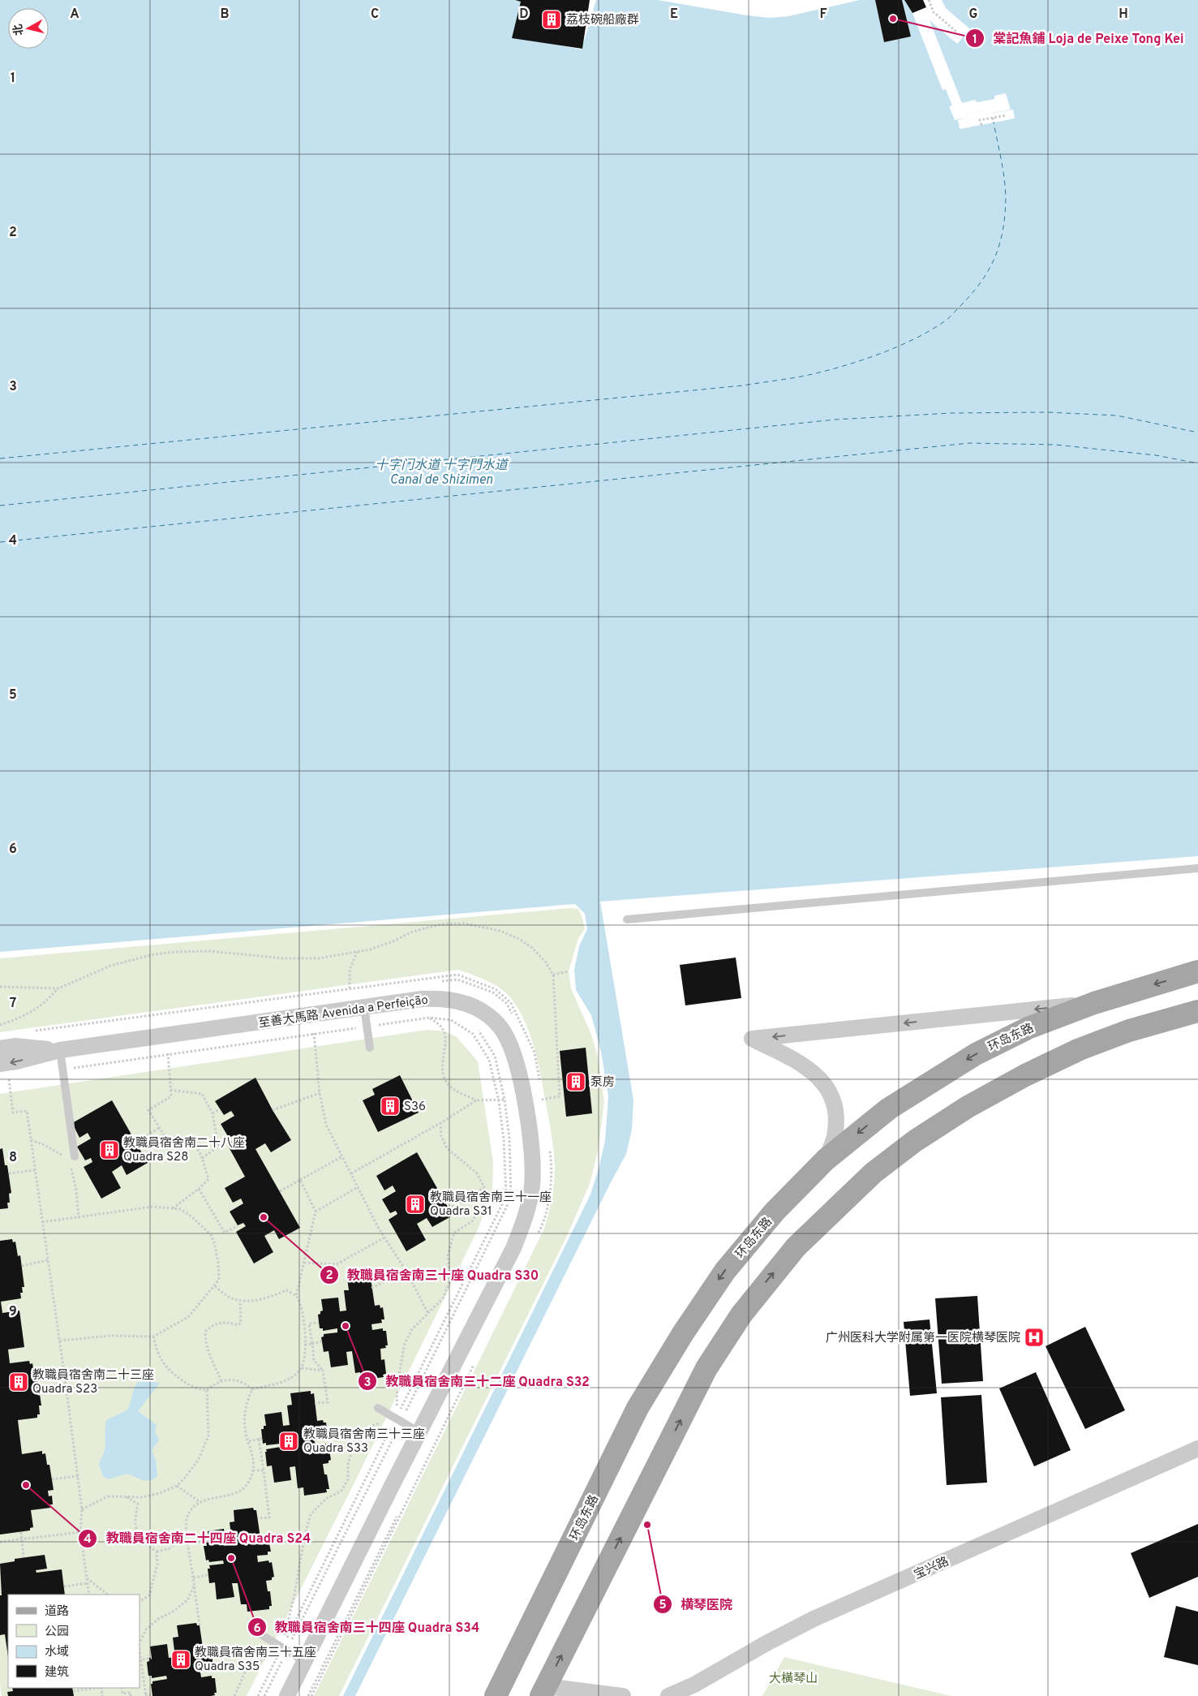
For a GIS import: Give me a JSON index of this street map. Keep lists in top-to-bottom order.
{
  "streets": {
    "main road": ["环岛东路"],
    "street": ["至善大馬路 Avenida a Perfeição", "宝兴路"]
  },
  "water": ["十字门水道 十字門水道 Canal de Shizimen"],
  "parks": ["大橫琴山"],
  "places": {
    "other": [
      "棠記魚鋪 Loja de Peixe Tong Kei",
      "教職員宿舍南三十座 Quadra S30",
      "教職員宿舍南三十二座 Quadra S32",
      "教職員宿舍南二十四座 Quadra S24",
      "横琴医院",
      "教職員宿舍南三十四座 Quadra S34"
    ],
    "building": [
      "荔枝碗船廠群",
      "泵房",
      "S36",
      "教職員宿舍南二十八座 Quadra S28",
      "教職員宿舍南三十一座 Quadra S31",
      "教職員宿舍南二十三座 Quadra S23",
      "教職員宿舍南三十三座 Quadra S33",
      "教職員宿舍南三十五座 Quadra S35"
    ],
    "hospital": ["广州医科大学附属第一医院横琴医院"]
  },
  "legend": [
    "道路",
    "公园",
    "水域",
    "建筑"
  ],
  "north": "left",
  "grid": {
    "columns": [
      "A",
      "B",
      "C",
      "D",
      "E",
      "F",
      "G",
      "H"
    ],
    "rows": [
      "1",
      "2",
      "3",
      "4",
      "5",
      "6",
      "7",
      "8",
      "9"
    ]
  }
}
